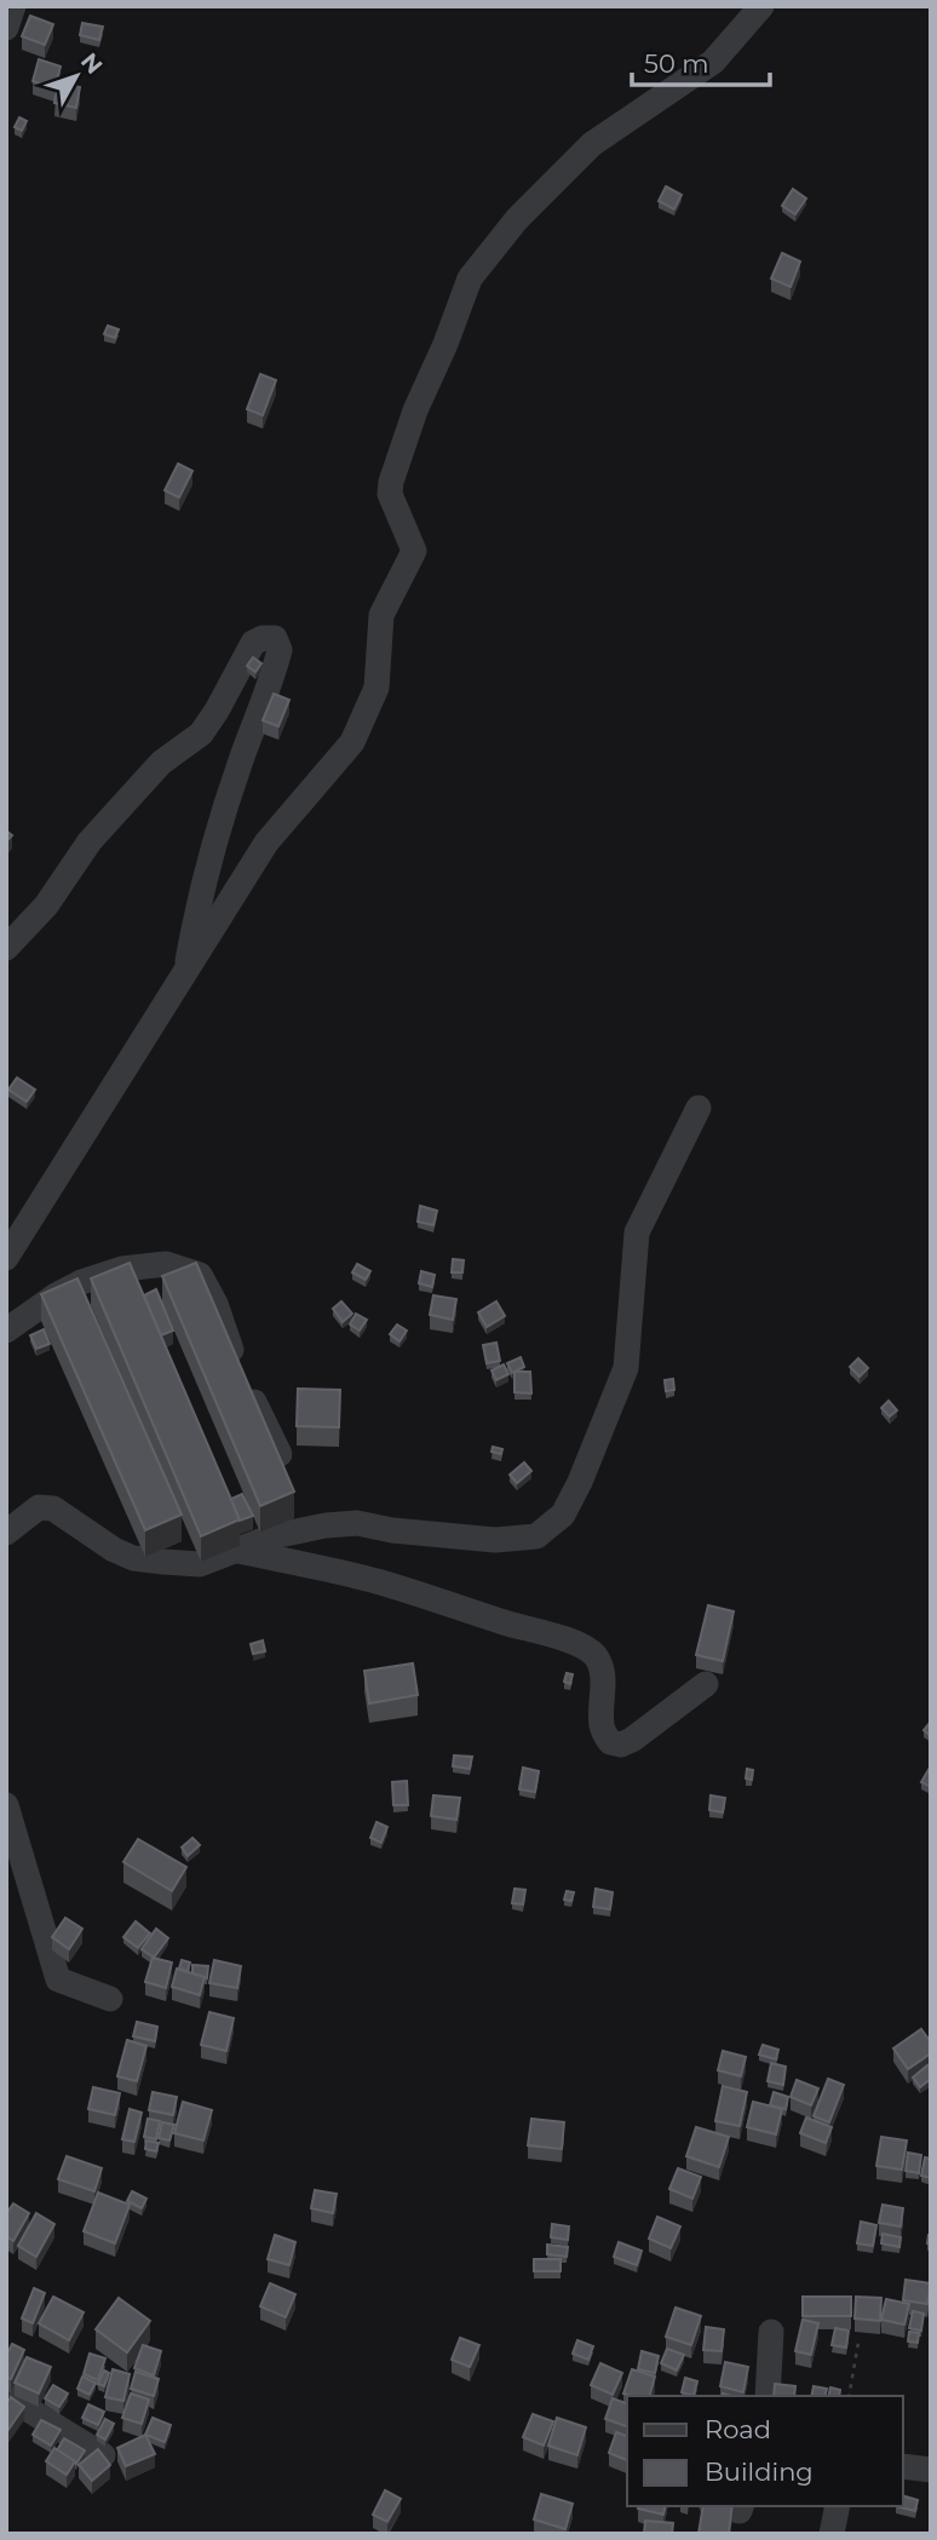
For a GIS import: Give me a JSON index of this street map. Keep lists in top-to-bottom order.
{
  "legend": ["Road", "Building"],
  "scale_bar": "50 m",
  "north": "top right"
}
